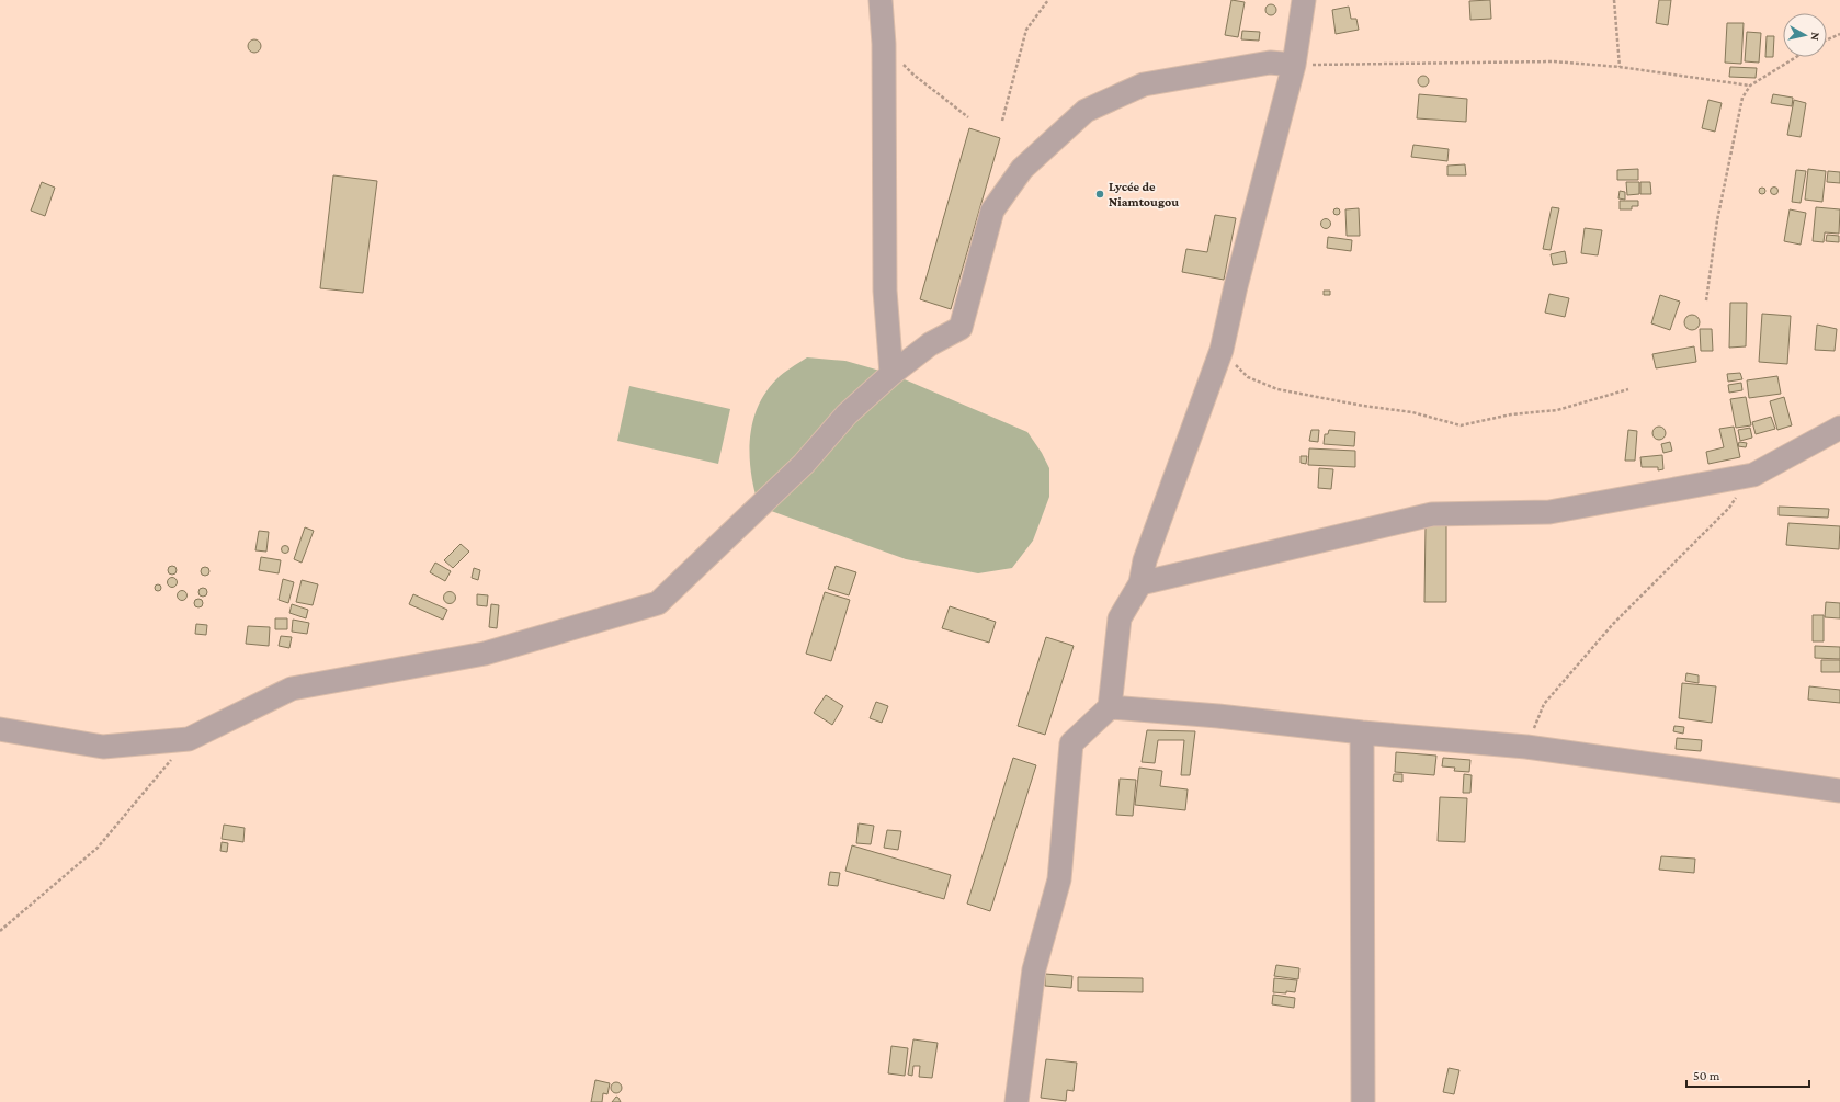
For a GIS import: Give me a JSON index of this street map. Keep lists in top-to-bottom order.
{
  "places": ["Lycée de Niamtougou"],
  "scale_bar": "50 m",
  "north": "right"
}
